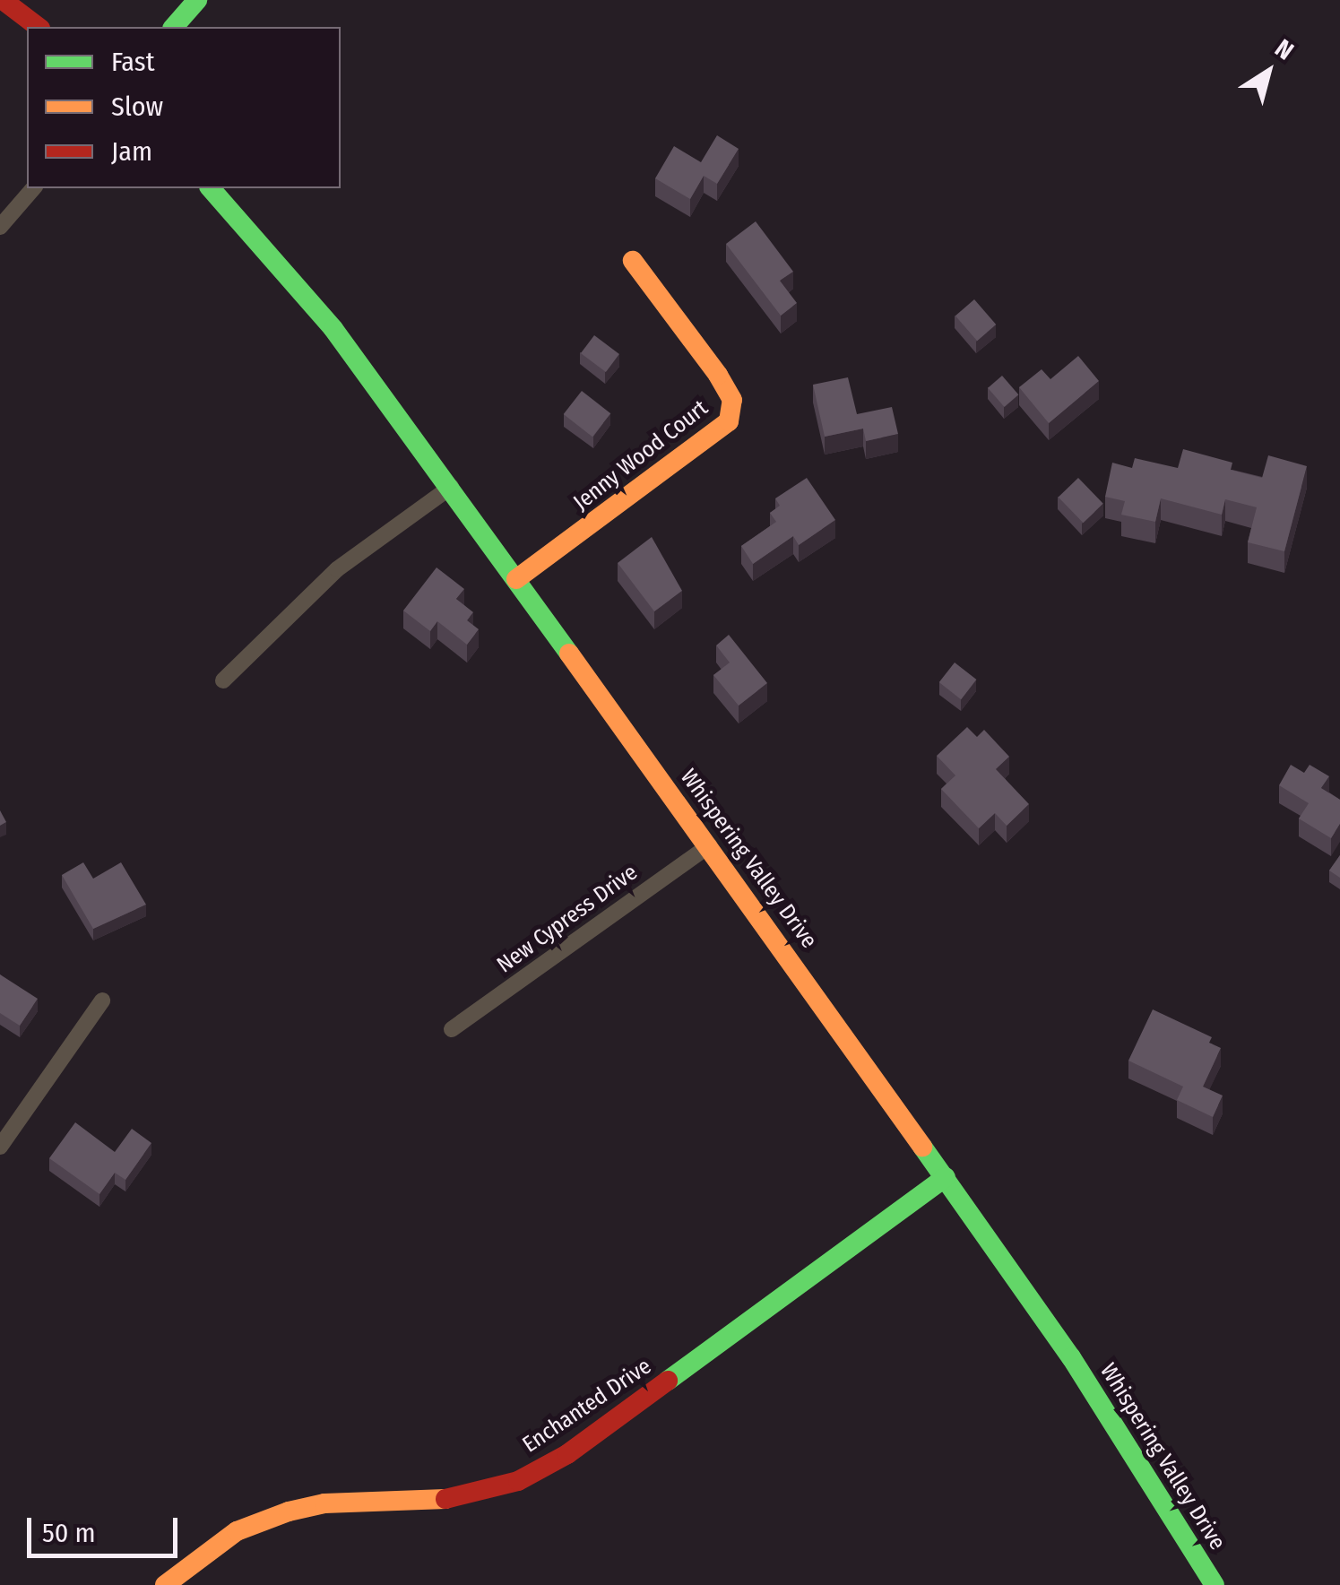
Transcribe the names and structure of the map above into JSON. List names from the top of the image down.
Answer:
{
  "streets": {
    "street": [
      "Jenny Wood Court",
      "Whispering Valley Drive",
      "New Cypress Drive",
      "Enchanted Drive"
    ]
  },
  "crossings": [
    ["Jenny Wood Court", "Whispering Valley Drive"],
    ["Whispering Valley Drive", "New Cypress Drive"],
    ["Whispering Valley Drive", "Enchanted Drive"]
  ],
  "legend": ["Fast", "Slow", "Jam"],
  "scale_bar": "50 m",
  "north": "top right"
}
